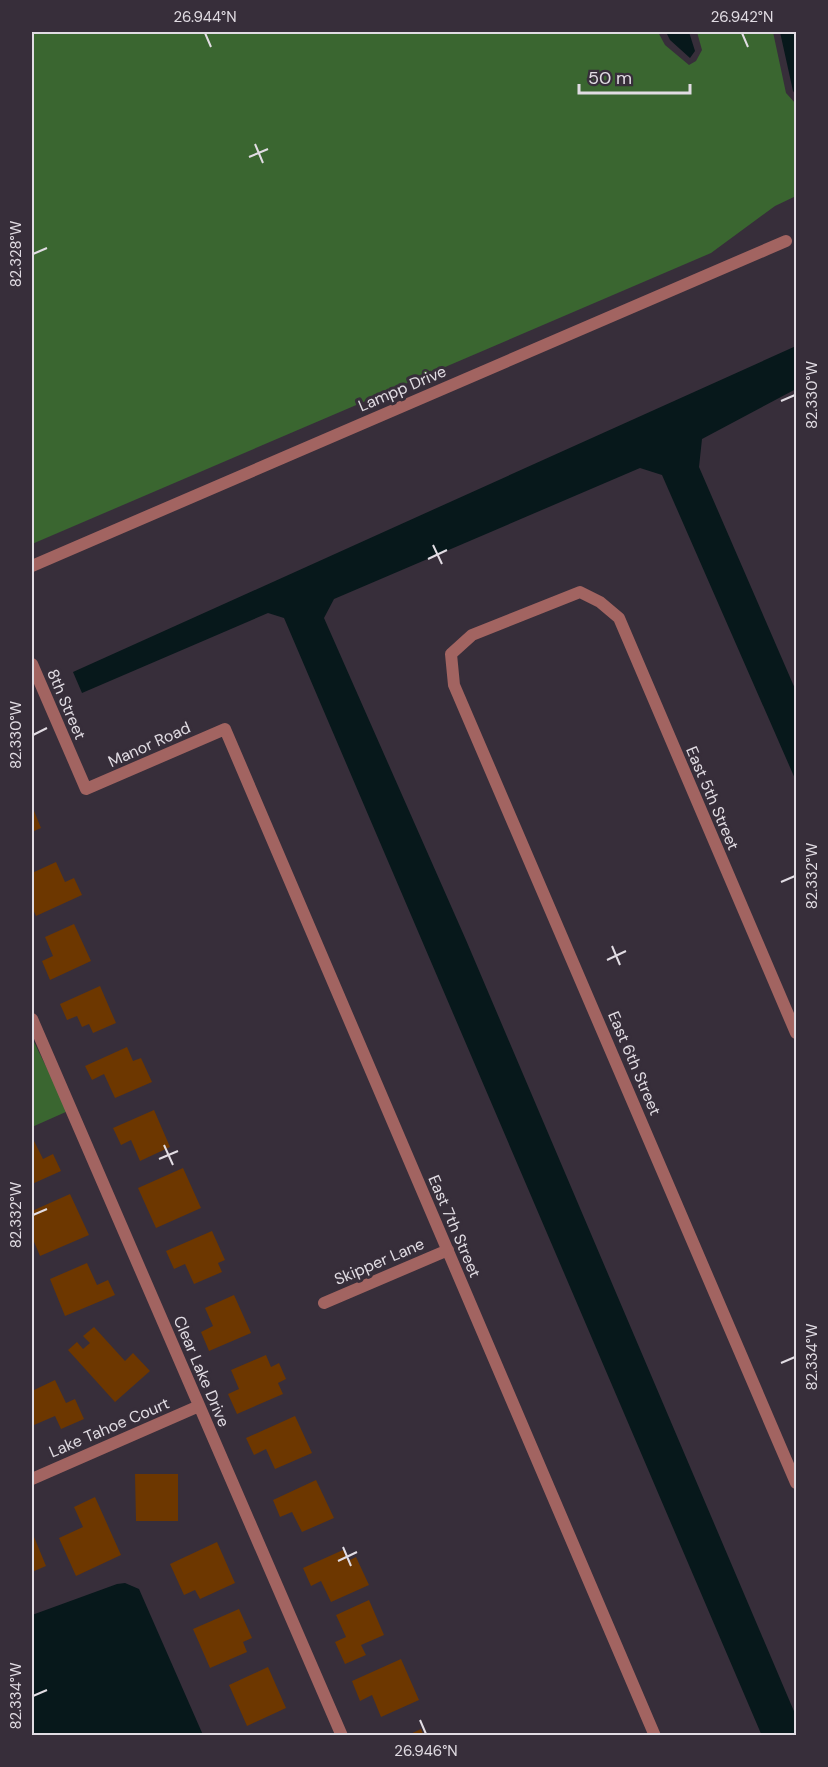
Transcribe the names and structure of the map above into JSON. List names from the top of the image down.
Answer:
{
  "streets": {
    "street": [
      "Lampp Drive",
      "8th Street",
      "Manor Road",
      "East 5th Street",
      "East 6th Street",
      "East 7th Street",
      "Skipper Lane",
      "Clear Lake Drive",
      "Lake Tahoe Court"
    ]
  },
  "crossings": [
    ["8th Street", "Manor Road"],
    ["Manor Road", "East 7th Street"],
    ["East 5th Street", "East 6th Street"],
    ["East 7th Street", "Skipper Lane"],
    ["Clear Lake Drive", "Lake Tahoe Court"]
  ],
  "scale_bar": "50 m",
  "coordinates": [
    "26.944°N",
    "26.942°N",
    "82.328°W",
    "82.330°W",
    "82.332°W",
    "82.334°W",
    "26.946°N"
  ]
}
